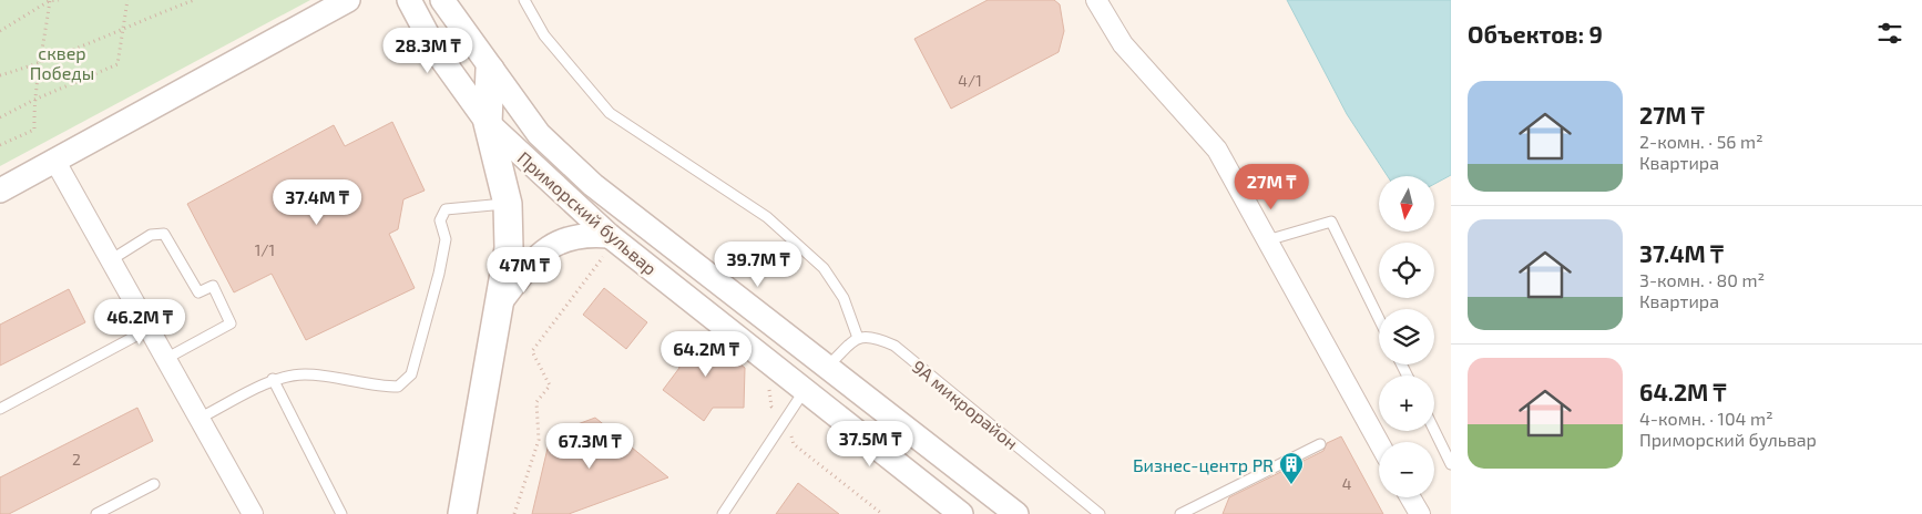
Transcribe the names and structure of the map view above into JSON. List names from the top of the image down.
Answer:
{
  "streets": {
    "street": ["Приморский бульвар"],
    "lane": ["9А микрорайон"]
  },
  "parks": ["сквер Победы"],
  "places": {
    "building": ["Бизнес-центр PR"]
  },
  "house_numbers": [
    "4/1",
    "1/1",
    "2",
    "4"
  ],
  "north": "bottom",
  "page": {
    "heading": "Объектов: 9",
    "price": [
      "28.3M ₸",
      "27M ₸",
      "37.4M ₸",
      "39.7M ₸",
      "47M ₸",
      "46.2M ₸",
      "64.2M ₸",
      "37.5M ₸",
      "67.3M ₸"
    ],
    "list": [
      {
        "name": "27M ₸",
        "note": "2-комн. · 56 m² · Квартира"
      },
      {
        "name": "37.4M ₸",
        "note": "3-комн. · 80 m² · Квартира"
      },
      {
        "name": "64.2M ₸",
        "note": "4-комн. · 104 m² · Приморский бульвар"
      }
    ],
    "map_buttons": ["+", "−"]
  }
}
